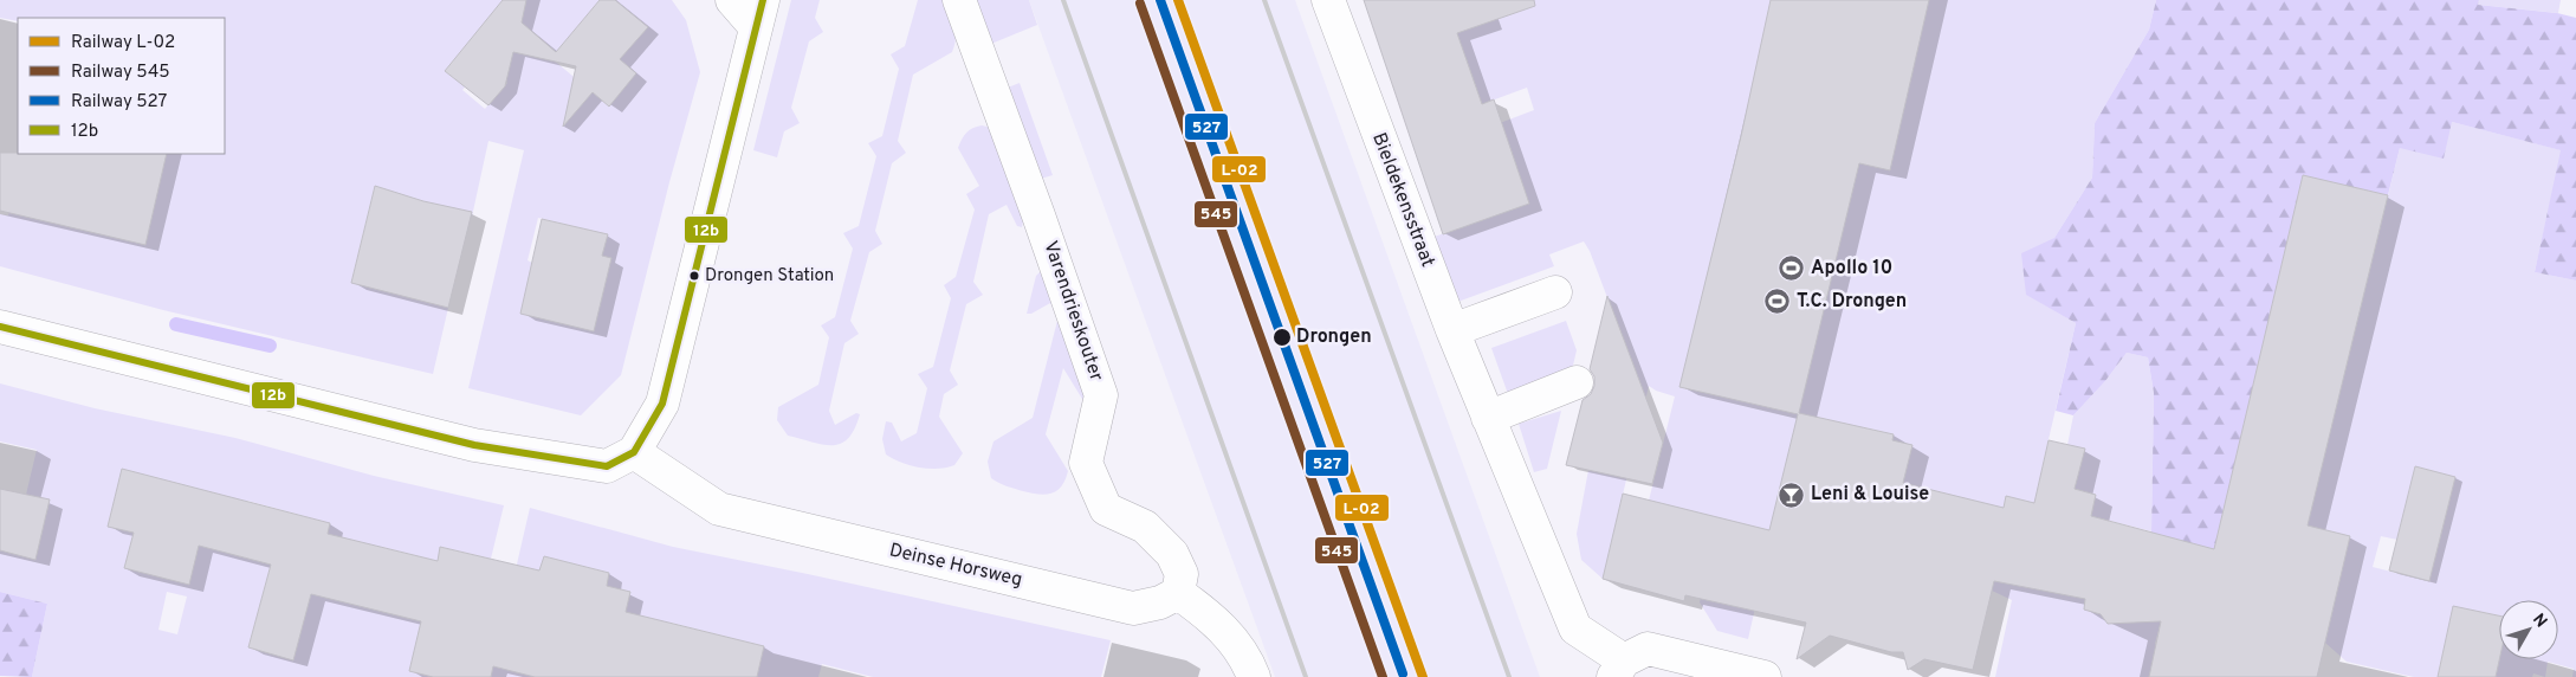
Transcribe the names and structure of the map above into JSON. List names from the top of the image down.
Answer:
{
  "streets": {
    "street": ["Bieldekensstraat", "Varendrieskouter", "Deinse Horsweg"]
  },
  "crossings": [
    ["Varendrieskouter", "Deinse Horsweg"]
  ],
  "places": {
    "sports": ["Apollo 10", "T.C. Drongen"],
    "other": ["Drongen Station", "Drongen"],
    "bar": ["Leni & Louise"]
  },
  "lines": [
    "rail line L-02",
    "rail line 527",
    "transit line 12b",
    "rail line 545"
  ],
  "legend": [
    "Railway L-02",
    "Railway 545",
    "Railway 527",
    "12b"
  ],
  "north": "top right"
}
